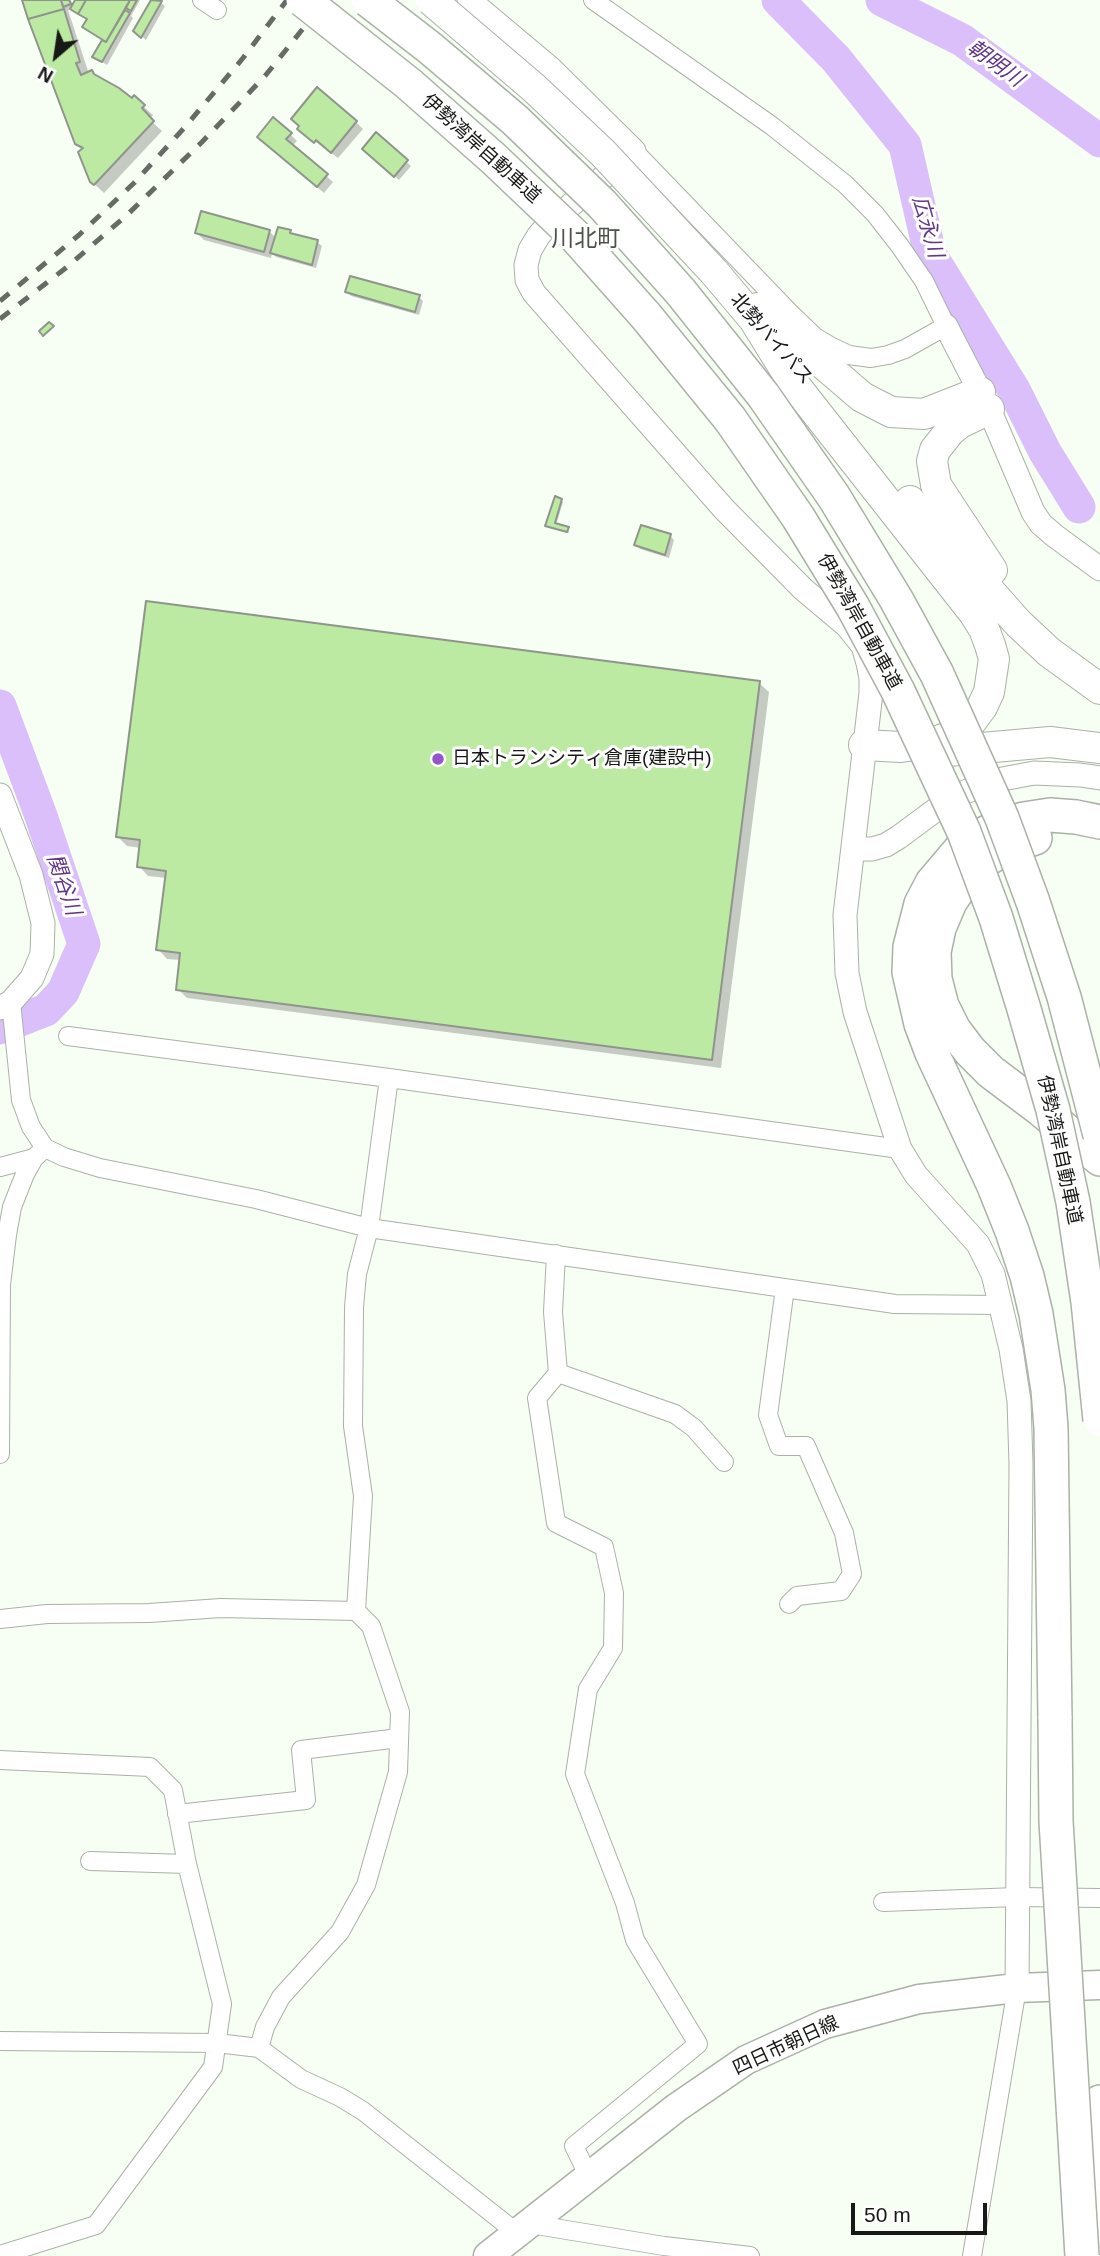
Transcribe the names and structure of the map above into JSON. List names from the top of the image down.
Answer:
{
  "streets": {
    "highway": ["伊勢湾岸自動車道", "北勢バイパス"],
    "main road": ["四日市朝日線"]
  },
  "districts": ["川北町"],
  "water": ["朝明川", "広永川", "関谷川"],
  "places": ["日本トランシティ倉庫(建設中)"],
  "scale_bar": "50 m",
  "north": "bottom left"
}
